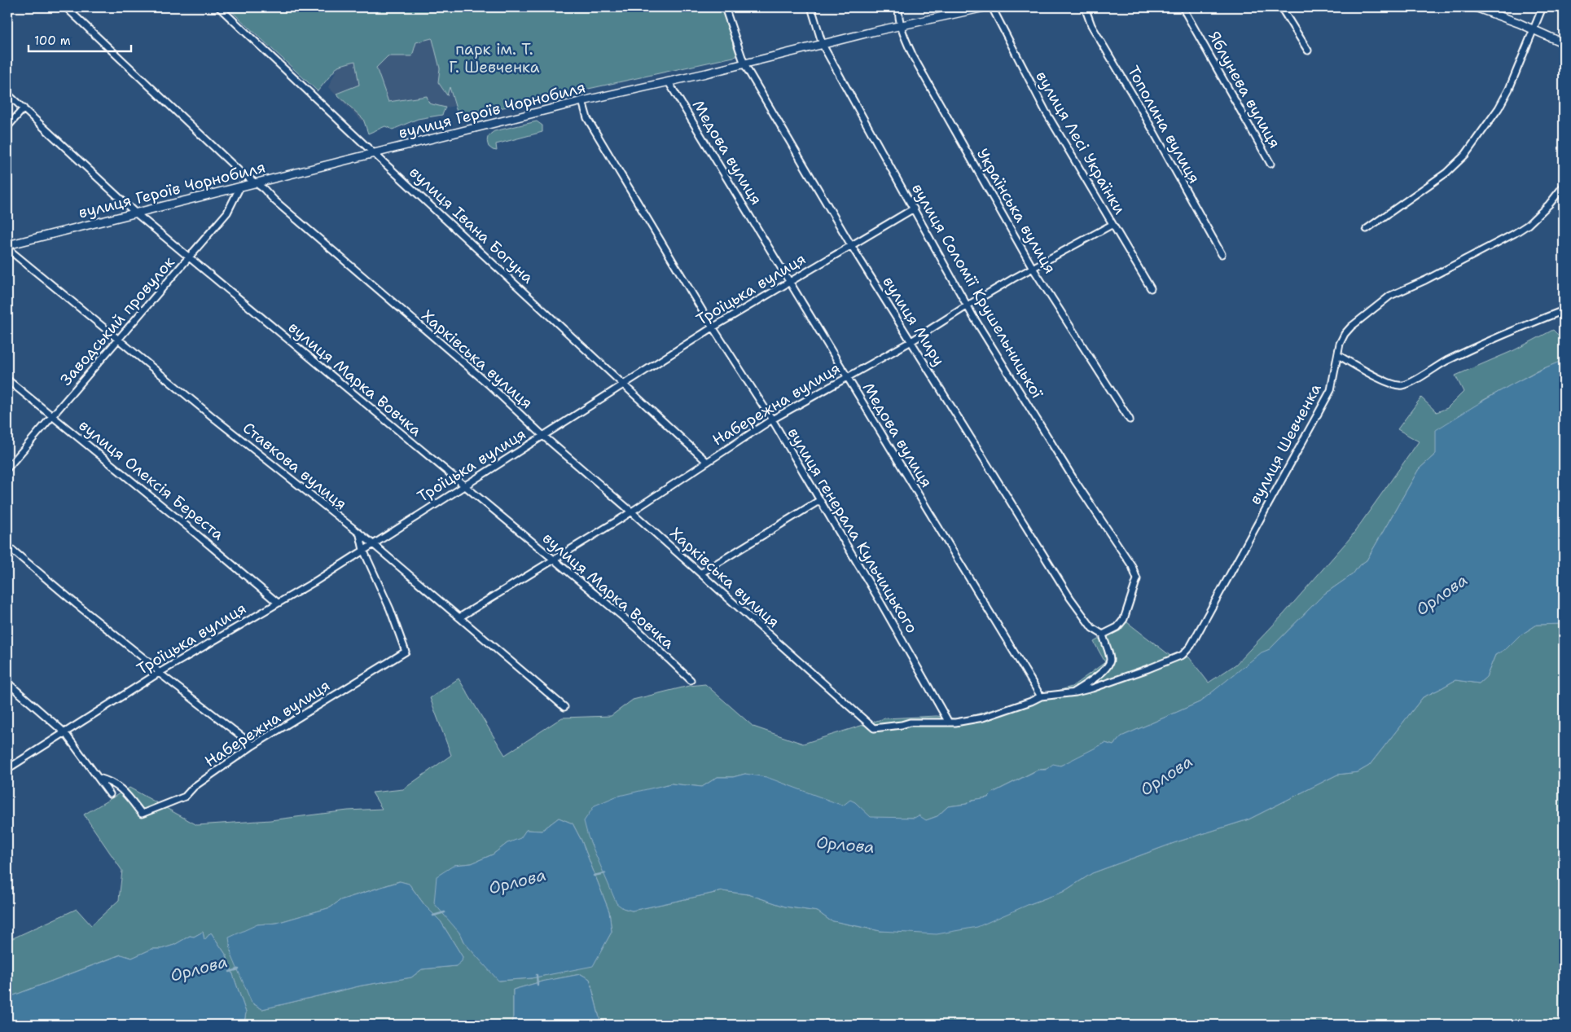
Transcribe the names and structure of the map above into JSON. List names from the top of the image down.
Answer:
{
  "streets": {
    "street": [
      "Яблунева вулиця",
      "вулиця Героїв Чорнобиля",
      "Тополина вулиця",
      "вулиця Лесі Українки",
      "Медова вулиця",
      "Українська вулиця",
      "вулиця Івана Богуна",
      "Троїцька вулиця",
      "вулиця Соломії Крушельницької",
      "Заводський провулок",
      "вулиця Миру",
      "Харківська вулиця",
      "вулиця Марка Вовчка",
      "Набережна вулиця",
      "вулиця Шевченка",
      "Ставкова вулиця",
      "вулиця Олексія Береста",
      "вулиця генерала Кульчицького"
    ]
  },
  "crossings": [
    ["вулиця Героїв Чорнобиля", "Медова вулиця"],
    ["вулиця Героїв Чорнобиля", "Українська вулиця"],
    ["вулиця Героїв Чорнобиля", "вулиця Івана Богуна"],
    ["вулиця Героїв Чорнобиля", "вулиця Соломії Крушельницької"],
    ["вулиця Героїв Чорнобиля", "Заводський провулок"],
    ["вулиця Героїв Чорнобиля", "вулиця Миру"],
    ["вулиця Героїв Чорнобиля", "Харківська вулиця"],
    ["вулиця Героїв Чорнобиля", "вулиця Марка Вовчка"],
    ["вулиця Героїв Чорнобиля", "Ставкова вулиця"],
    ["вулиця Героїв Чорнобиля", "вулиця генерала Кульчицького"],
    ["вулиця Лесі Українки", "Набережна вулиця"],
    ["Медова вулиця", "Троїцька вулиця"],
    ["Медова вулиця", "Набережна вулиця"],
    ["Українська вулиця", "Набережна вулиця"],
    ["вулиця Івана Богуна", "Троїцька вулиця"],
    ["вулиця Івана Богуна", "Набережна вулиця"],
    ["Троїцька вулиця", "вулиця Соломії Крушельницької"],
    ["Троїцька вулиця", "вулиця Миру"],
    ["Троїцька вулиця", "Харківська вулиця"],
    ["Троїцька вулиця", "вулиця Марка Вовчка"],
    ["Троїцька вулиця", "Набережна вулиця"],
    ["Троїцька вулиця", "Ставкова вулиця"],
    ["Троїцька вулиця", "вулиця Олексія Береста"],
    ["Троїцька вулиця", "вулиця генерала Кульчицького"],
    ["вулиця Соломії Крушельницької", "вулиця Миру"],
    ["вулиця Соломії Крушельницької", "Набережна вулиця"],
    ["Заводський провулок", "вулиця Марка Вовчка"],
    ["Заводський провулок", "Ставкова вулиця"],
    ["Заводський провулок", "вулиця Олексія Береста"],
    ["вулиця Миру", "Набережна вулиця"],
    ["Харківська вулиця", "Набережна вулиця"],
    ["Харківська вулиця", "вулиця генерала Кульчицького"],
    ["вулиця Марка Вовчка", "Набережна вулиця"],
    ["Набережна вулиця", "Ставкова вулиця"],
    ["Набережна вулиця", "вулиця генерала Кульчицького"]
  ],
  "water": ["Орлова"],
  "parks": ["парк ім. Т. Г. Шевченка"],
  "scale_bar": "100 m"
}
